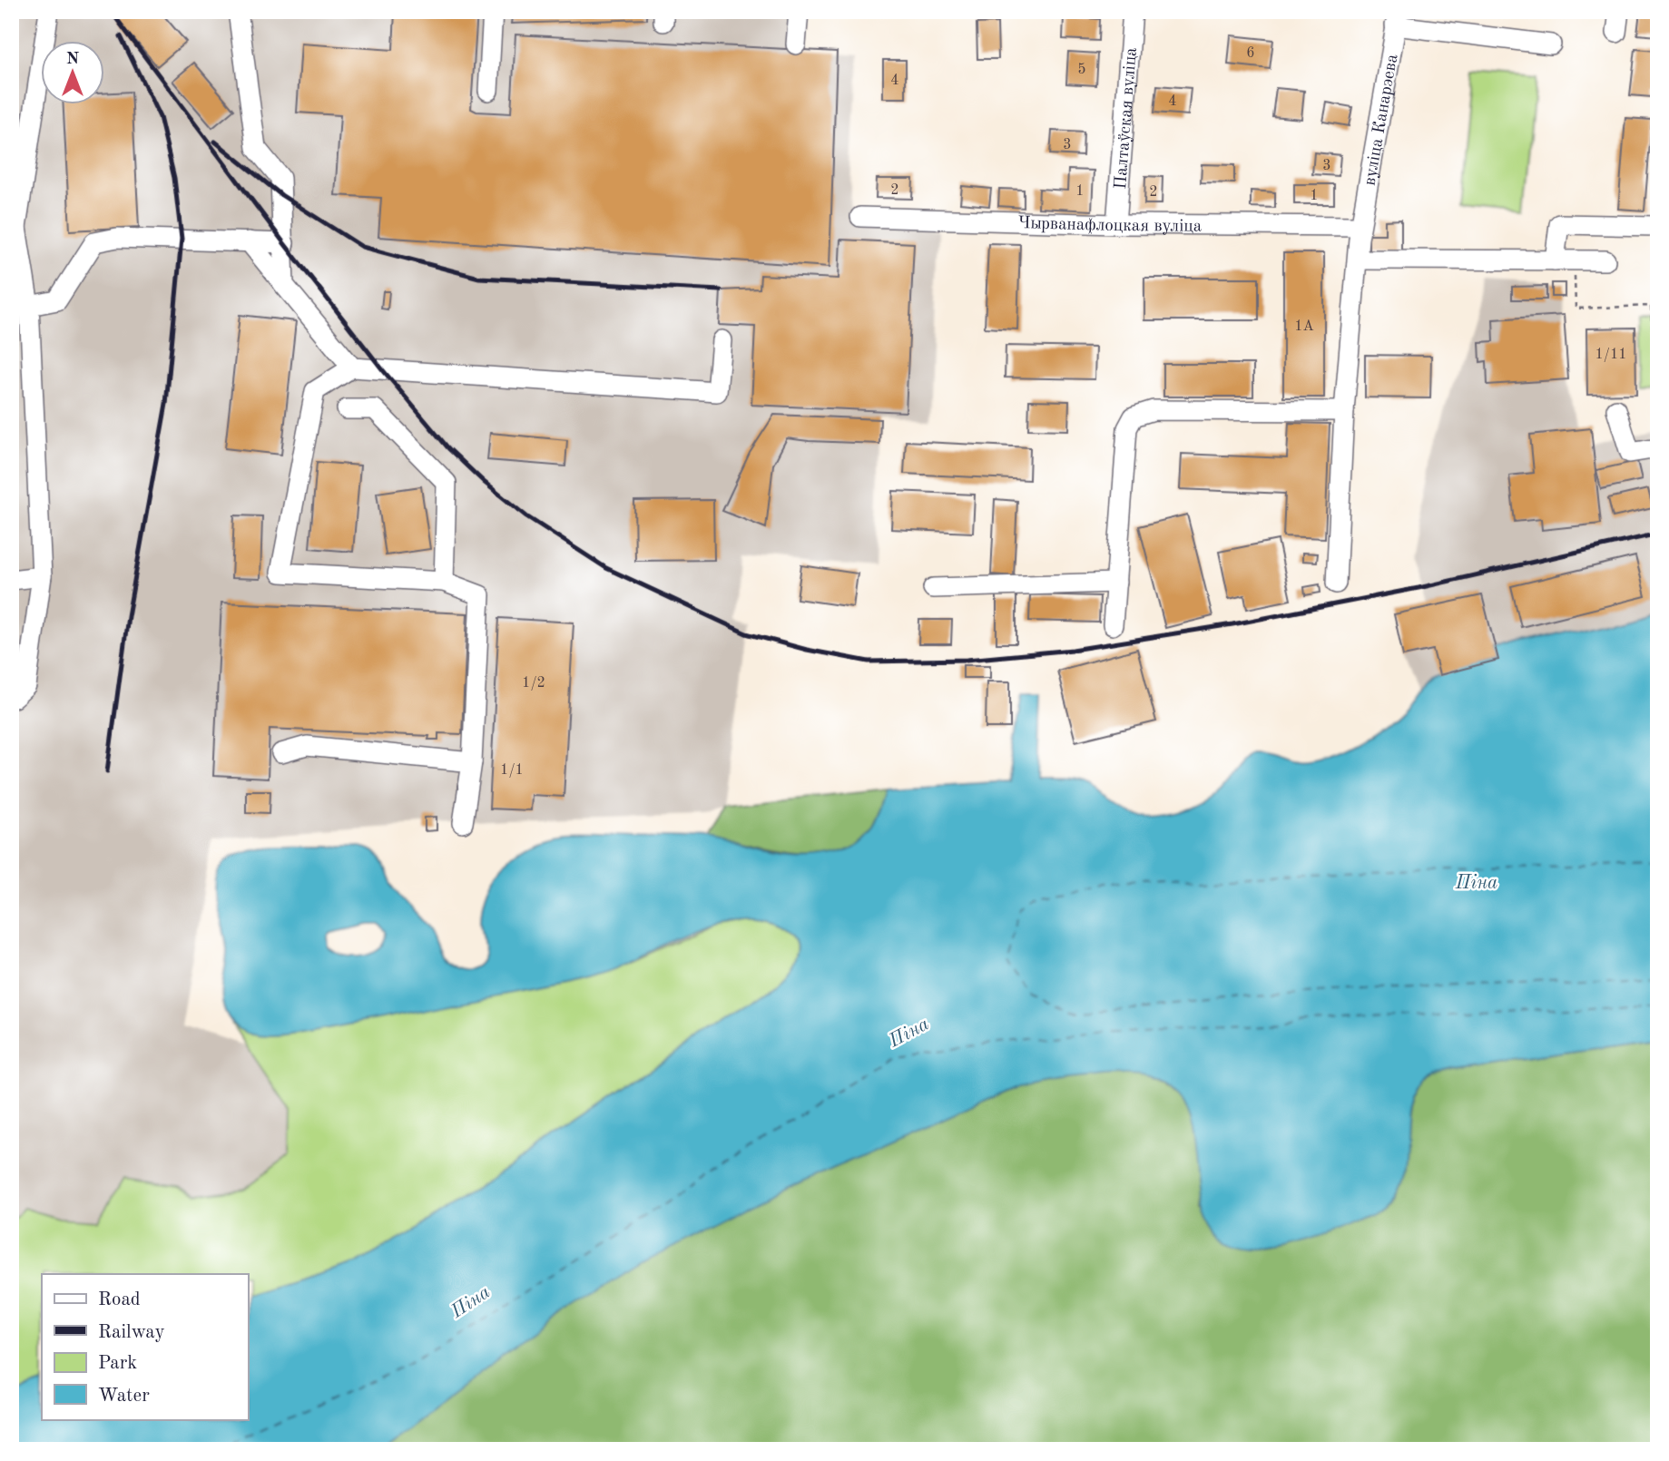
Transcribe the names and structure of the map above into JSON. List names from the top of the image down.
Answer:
{
  "streets": {
    "street": ["Палтаўская вуліца", "вуліца Канарэева", "Чырванафлоцкая вуліца"]
  },
  "crossings": [
    ["Палтаўская вуліца", "Чырванафлоцкая вуліца"],
    ["вуліца Канарэева", "Чырванафлоцкая вуліца"]
  ],
  "water": ["Піна"],
  "house_numbers": [
    "6",
    "5",
    "4",
    "4",
    "3",
    "3",
    "2",
    "1",
    "2",
    "1",
    "1А",
    "1/11",
    "1/2",
    "1/1"
  ],
  "legend": [
    "Road",
    "Railway",
    "Park",
    "Water"
  ],
  "north": "top"
}
